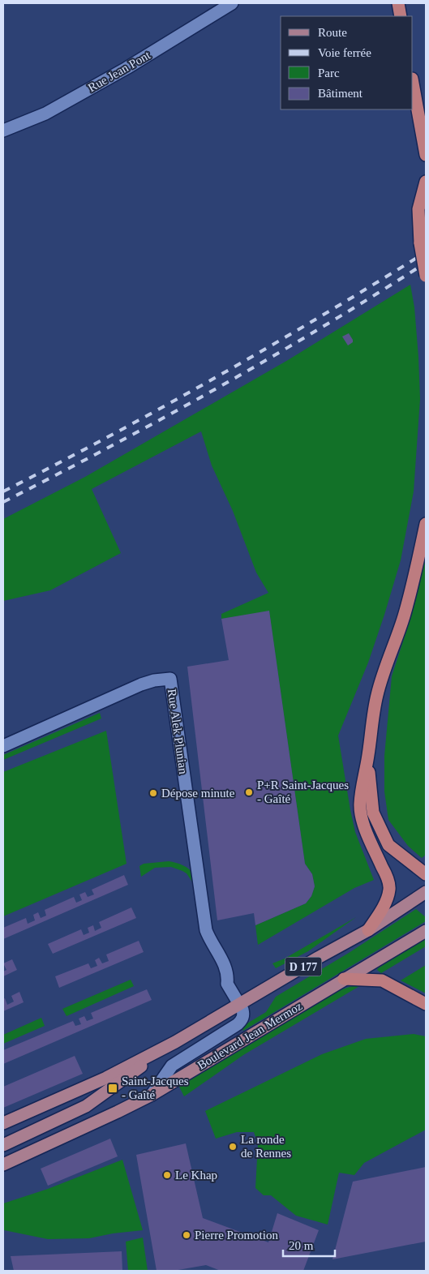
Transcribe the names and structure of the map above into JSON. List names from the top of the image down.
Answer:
{
  "streets": {
    "main road": ["D 177", "Boulevard Jean Mermoz"],
    "street": ["Rue Jean Pont", "Rue Alek Plunian"]
  },
  "crossings": [
    ["Rue Alek Plunian", "D 177"]
  ],
  "places": {
    "other": [
      "P+R Saint-Jacques - Gaîté",
      "Dépose minute",
      "La ronde de Rennes",
      "Le Khap",
      "Pierre Promotion"
    ],
    "transit": ["Saint-Jacques - Gaîté"]
  },
  "legend": [
    "Route",
    "Voie ferrée",
    "Parc",
    "Bâtiment"
  ],
  "scale_bar": "20 m"
}
